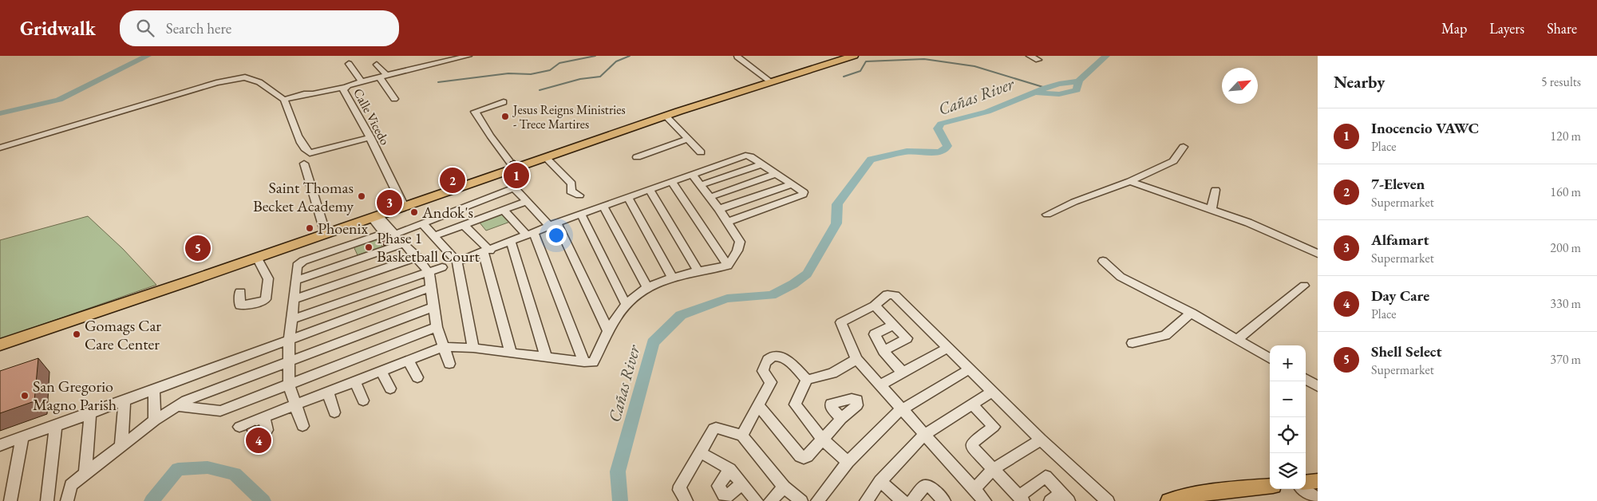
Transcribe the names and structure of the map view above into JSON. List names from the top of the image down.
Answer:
{
  "streets": {
    "street": ["Calle Vicedo"]
  },
  "water": ["Cañas River"],
  "places": [
    "Jesus Reigns Ministries - Trece Martires",
    "Saint Thomas Becket Academy",
    "Andok's",
    "Phoenix",
    "Phase 1 Basketball Court",
    "Gomags Car Care Center",
    "San Gregorio Magno Parish"
  ],
  "north": "top right",
  "page": {
    "header": "Gridwalk",
    "search": "Search here",
    "nav": ["Map", "Layers", "Share"],
    "heading": ["Nearby", "5 results"],
    "list": [
      {
        "mark": "1",
        "name": "Inocencio VAWC",
        "note": "Place",
        "value": "120 m"
      },
      {
        "mark": "2",
        "name": "7-Eleven",
        "note": "Supermarket",
        "value": "160 m"
      },
      {
        "mark": "3",
        "name": "Alfamart",
        "note": "Supermarket",
        "value": "200 m"
      },
      {
        "mark": "4",
        "name": "Day Care",
        "note": "Place",
        "value": "330 m"
      },
      {
        "mark": "5",
        "name": "Shell Select",
        "note": "Supermarket",
        "value": "370 m"
      }
    ],
    "pins": [
      "1",
      "2",
      "3",
      "5",
      "4"
    ],
    "map_buttons": ["+", "−"]
  }
}
